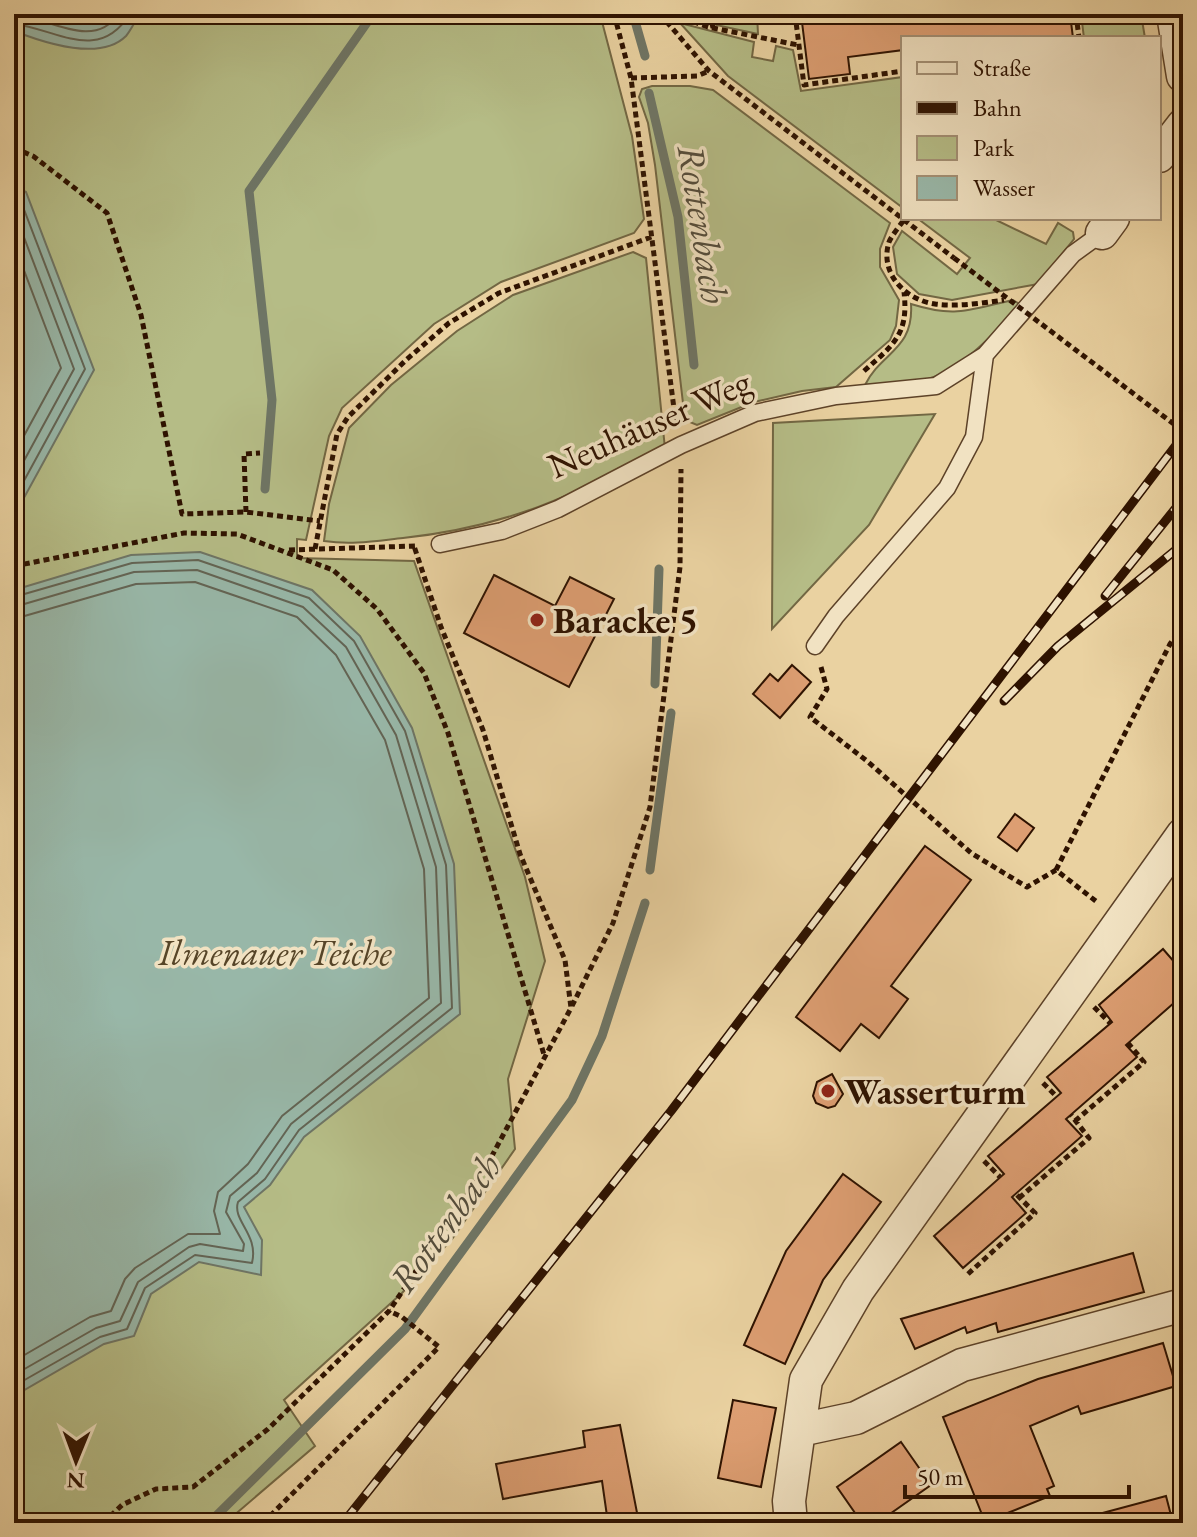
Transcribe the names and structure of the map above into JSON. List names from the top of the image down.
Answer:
{
  "streets": {
    "lane": ["Neuhäuser Weg"]
  },
  "water": ["Rottenbach"],
  "parks": ["Ilmenauer Teiche"],
  "places": ["Baracke 5", "Wasserturm"],
  "legend": [
    "Straße",
    "Bahn",
    "Park",
    "Wasser"
  ],
  "scale_bar": "50 m",
  "north": "bottom"
}
